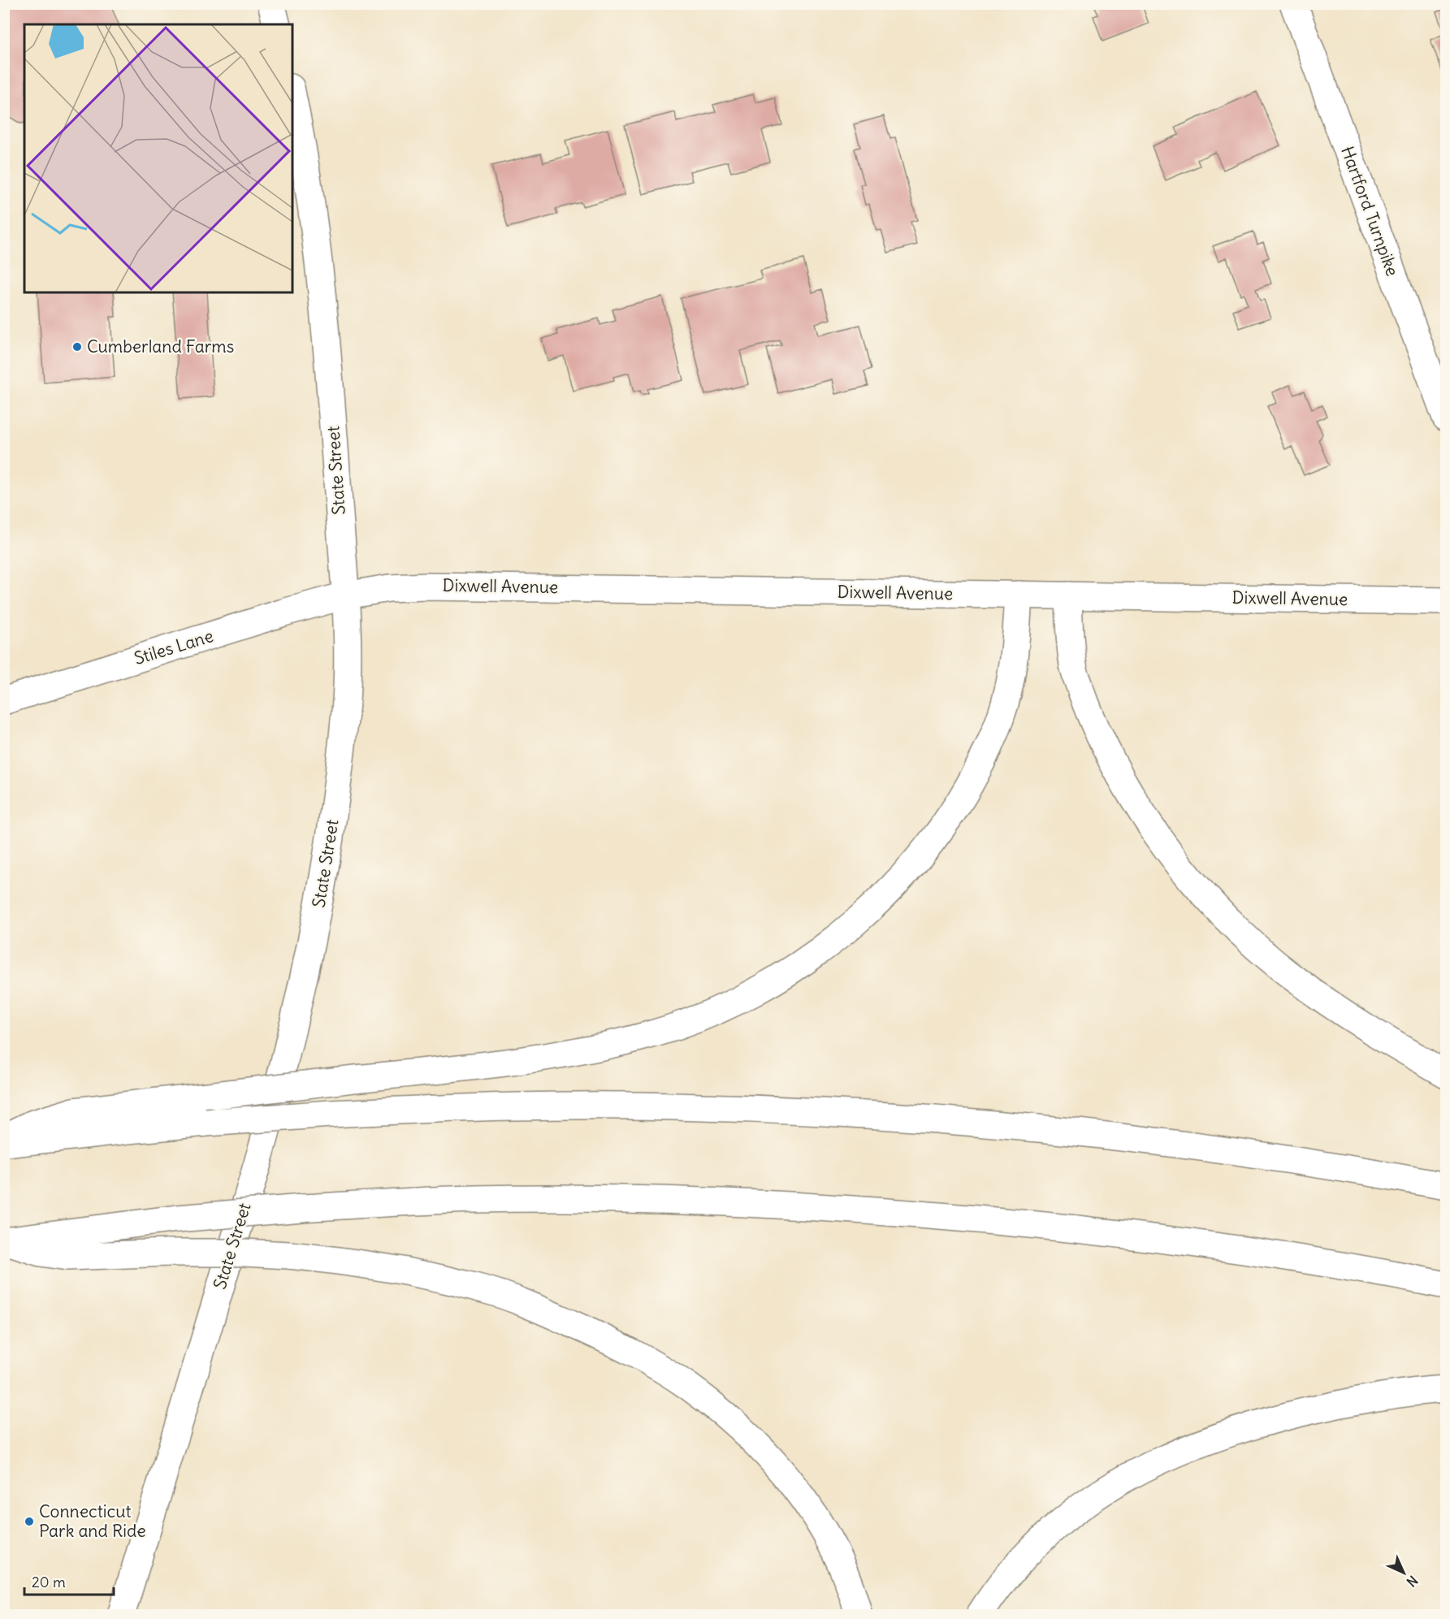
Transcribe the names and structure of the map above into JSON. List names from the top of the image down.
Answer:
{
  "streets": {
    "main road": [
      "Hartford Turnpike",
      "State Street",
      "Dixwell Avenue",
      "Stiles Lane"
    ]
  },
  "crossings": [
    ["State Street", "Dixwell Avenue"],
    ["State Street", "Stiles Lane"],
    ["Dixwell Avenue", "Stiles Lane"]
  ],
  "places": ["Cumberland Farms", "Connecticut Park and Ride"],
  "scale_bar": "20 m",
  "north": "bottom right"
}
